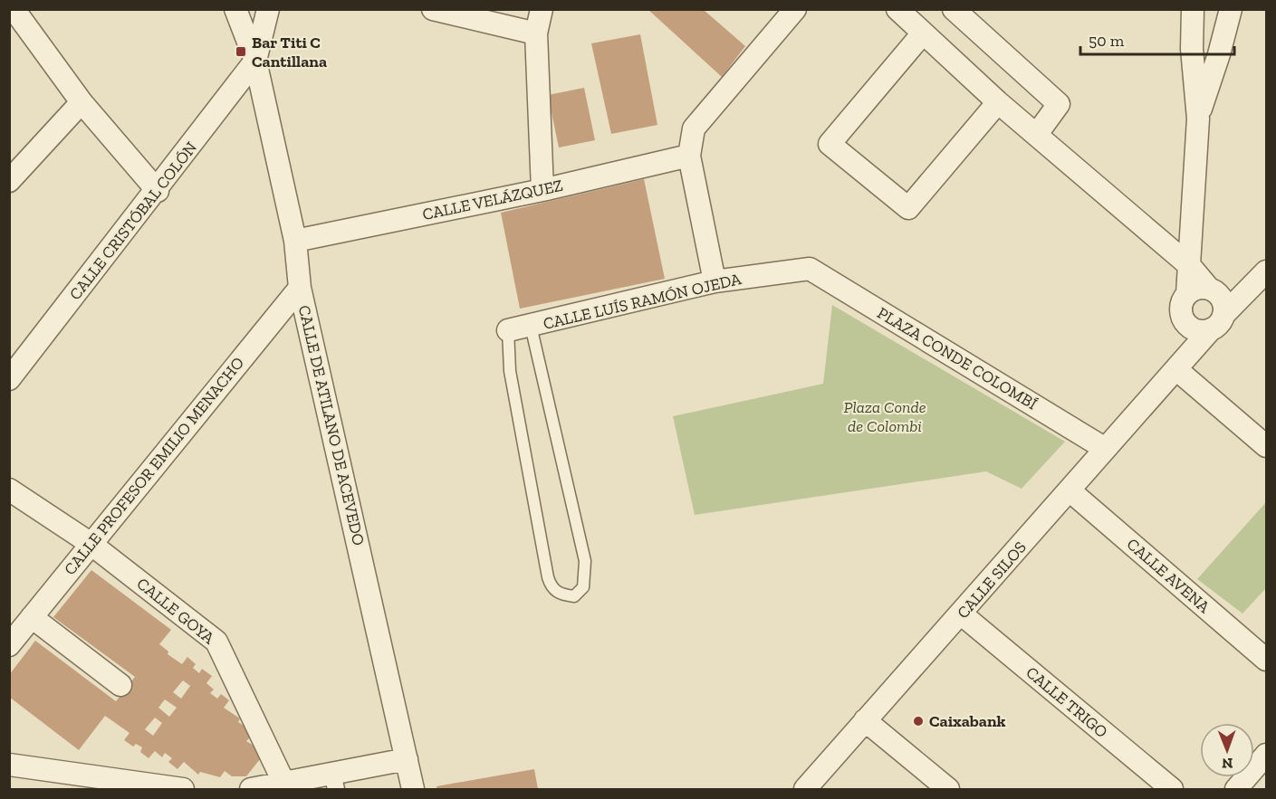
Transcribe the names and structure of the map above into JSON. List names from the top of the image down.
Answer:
{
  "streets": {
    "street": [
      "CALLE VELÁZQUEZ",
      "CALLE CRISTÓBAL COLÓN",
      "CALLE LUÍS RAMÓN OJEDA",
      "PLAZA CONDE COLOMBÍ",
      "CALLE DE ATILANO DE ACEVEDO",
      "CALLE PROFESOR EMILIO MENACHO",
      "CALLE AVENA",
      "CALLE SILOS",
      "CALLE GOYA",
      "CALLE TRIGO"
    ]
  },
  "crossings": [
    ["CALLE VELÁZQUEZ", "CALLE DE ATILANO DE ACEVEDO"],
    ["CALLE CRISTÓBAL COLÓN", "CALLE DE ATILANO DE ACEVEDO"],
    ["CALLE LUÍS RAMÓN OJEDA", "PLAZA CONDE COLOMBÍ"],
    ["PLAZA CONDE COLOMBÍ", "CALLE SILOS"],
    ["CALLE DE ATILANO DE ACEVEDO", "CALLE PROFESOR EMILIO MENACHO"],
    ["CALLE PROFESOR EMILIO MENACHO", "CALLE GOYA"],
    ["CALLE AVENA", "CALLE SILOS"],
    ["CALLE SILOS", "CALLE TRIGO"]
  ],
  "parks": ["Plaza Conde de Colombi"],
  "places": {
    "transit": ["Bar Titi C Cantillana"],
    "other": ["Caixabank"]
  },
  "scale_bar": "50 m",
  "north": "bottom"
}
